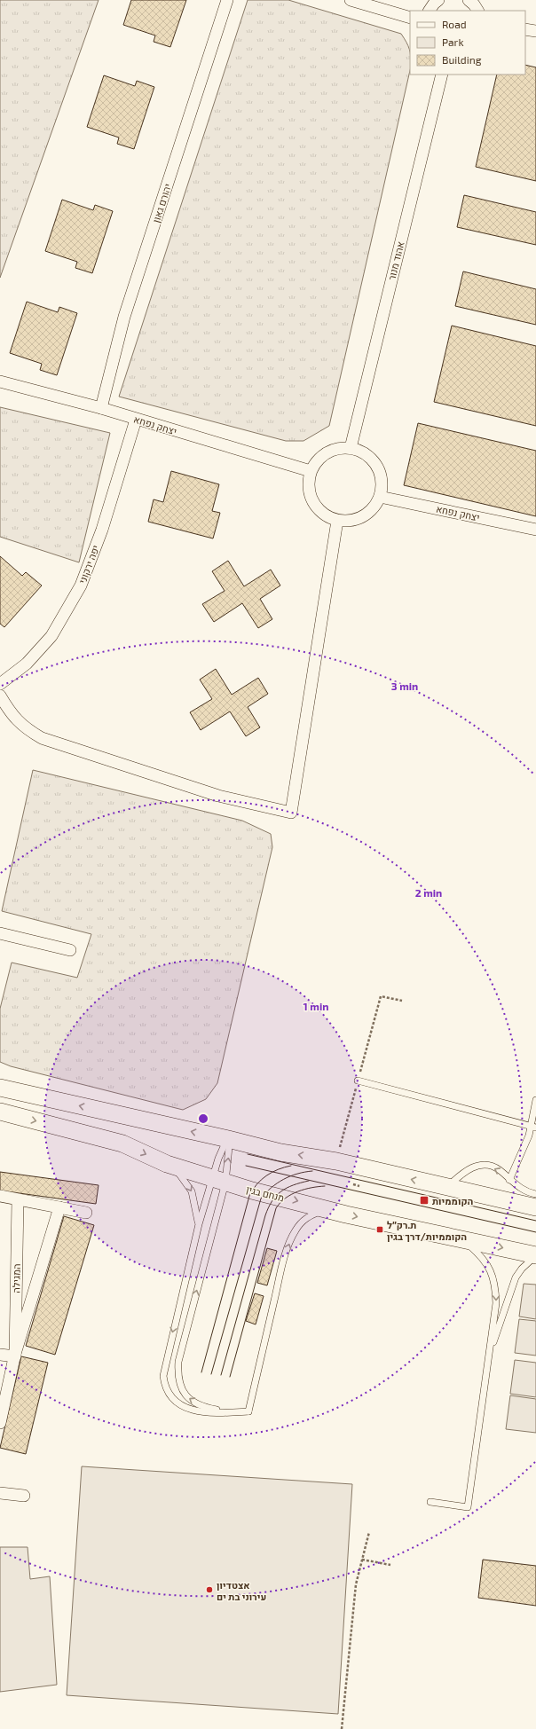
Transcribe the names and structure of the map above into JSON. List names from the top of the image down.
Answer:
{
  "streets": {
    "street": [
      "יהורם גאון",
      "אהוד מנור",
      "יצחק נפחא",
      "יפה ירקוני",
      "מנחם בגין",
      "המגילה"
    ]
  },
  "crossings": [
    ["יהורם גאון", "יצחק נפחא"],
    ["אהוד מנור", "יצחק נפחא"],
    ["יצחק נפחא", "יפה ירקוני"]
  ],
  "places": {
    "transit": ["הקוממיות", "ת.רק״ל הקוממיות/דרך בגין"],
    "other": ["אצטדיון עירוני בת ים"]
  },
  "legend": ["Road", "Park", "Building"],
  "rings": ["3 min", "2 min", "1 min"]
}
